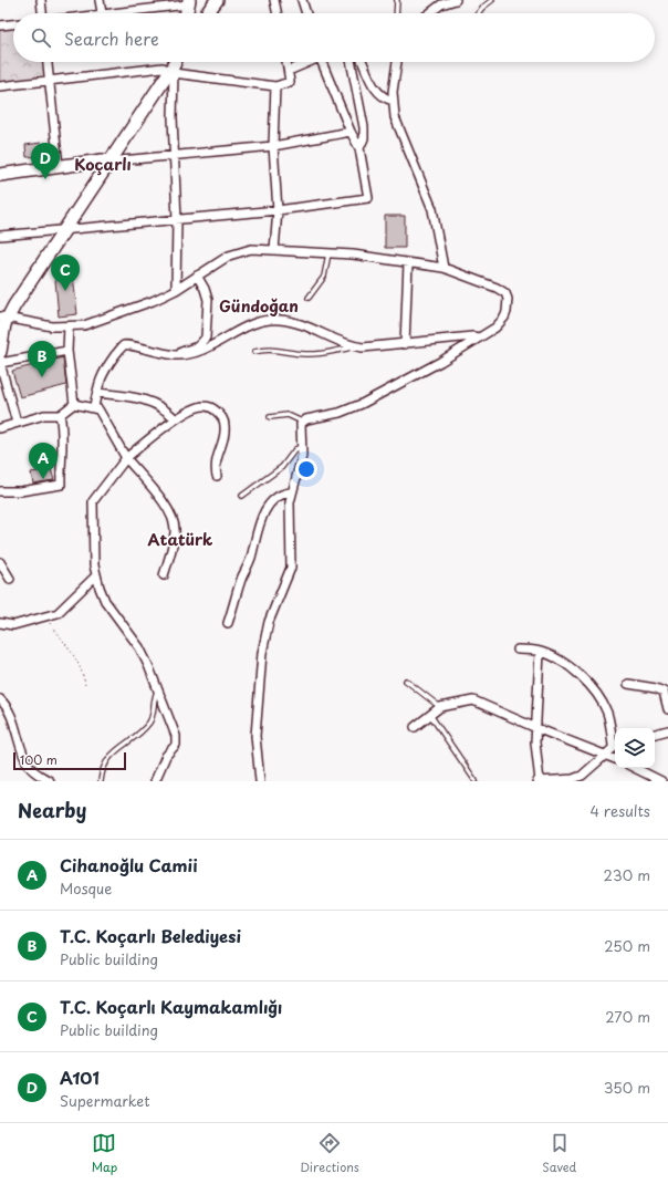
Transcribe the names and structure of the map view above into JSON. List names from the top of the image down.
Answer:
{
  "districts": ["Koçarlı", "Gündoğan", "Atatürk"],
  "scale_bar": "100 m",
  "page": {
    "search": "Search here",
    "pins": [
      "D",
      "C",
      "B",
      "A"
    ],
    "scale": "100 m",
    "heading": ["Nearby", "4 results"],
    "list": [
      {
        "mark": "A",
        "name": "Cihanoğlu Camii",
        "note": "Mosque",
        "value": "230 m"
      },
      {
        "mark": "B",
        "name": "T.C. Koçarlı Belediyesi",
        "note": "Public building",
        "value": "250 m"
      },
      {
        "mark": "C",
        "name": "T.C. Koçarlı Kaymakamlığı",
        "note": "Public building",
        "value": "270 m"
      },
      {
        "mark": "D",
        "name": "A101",
        "note": "Supermarket",
        "value": "350 m"
      }
    ],
    "nav": ["Map", "Directions", "Saved"]
  }
}
